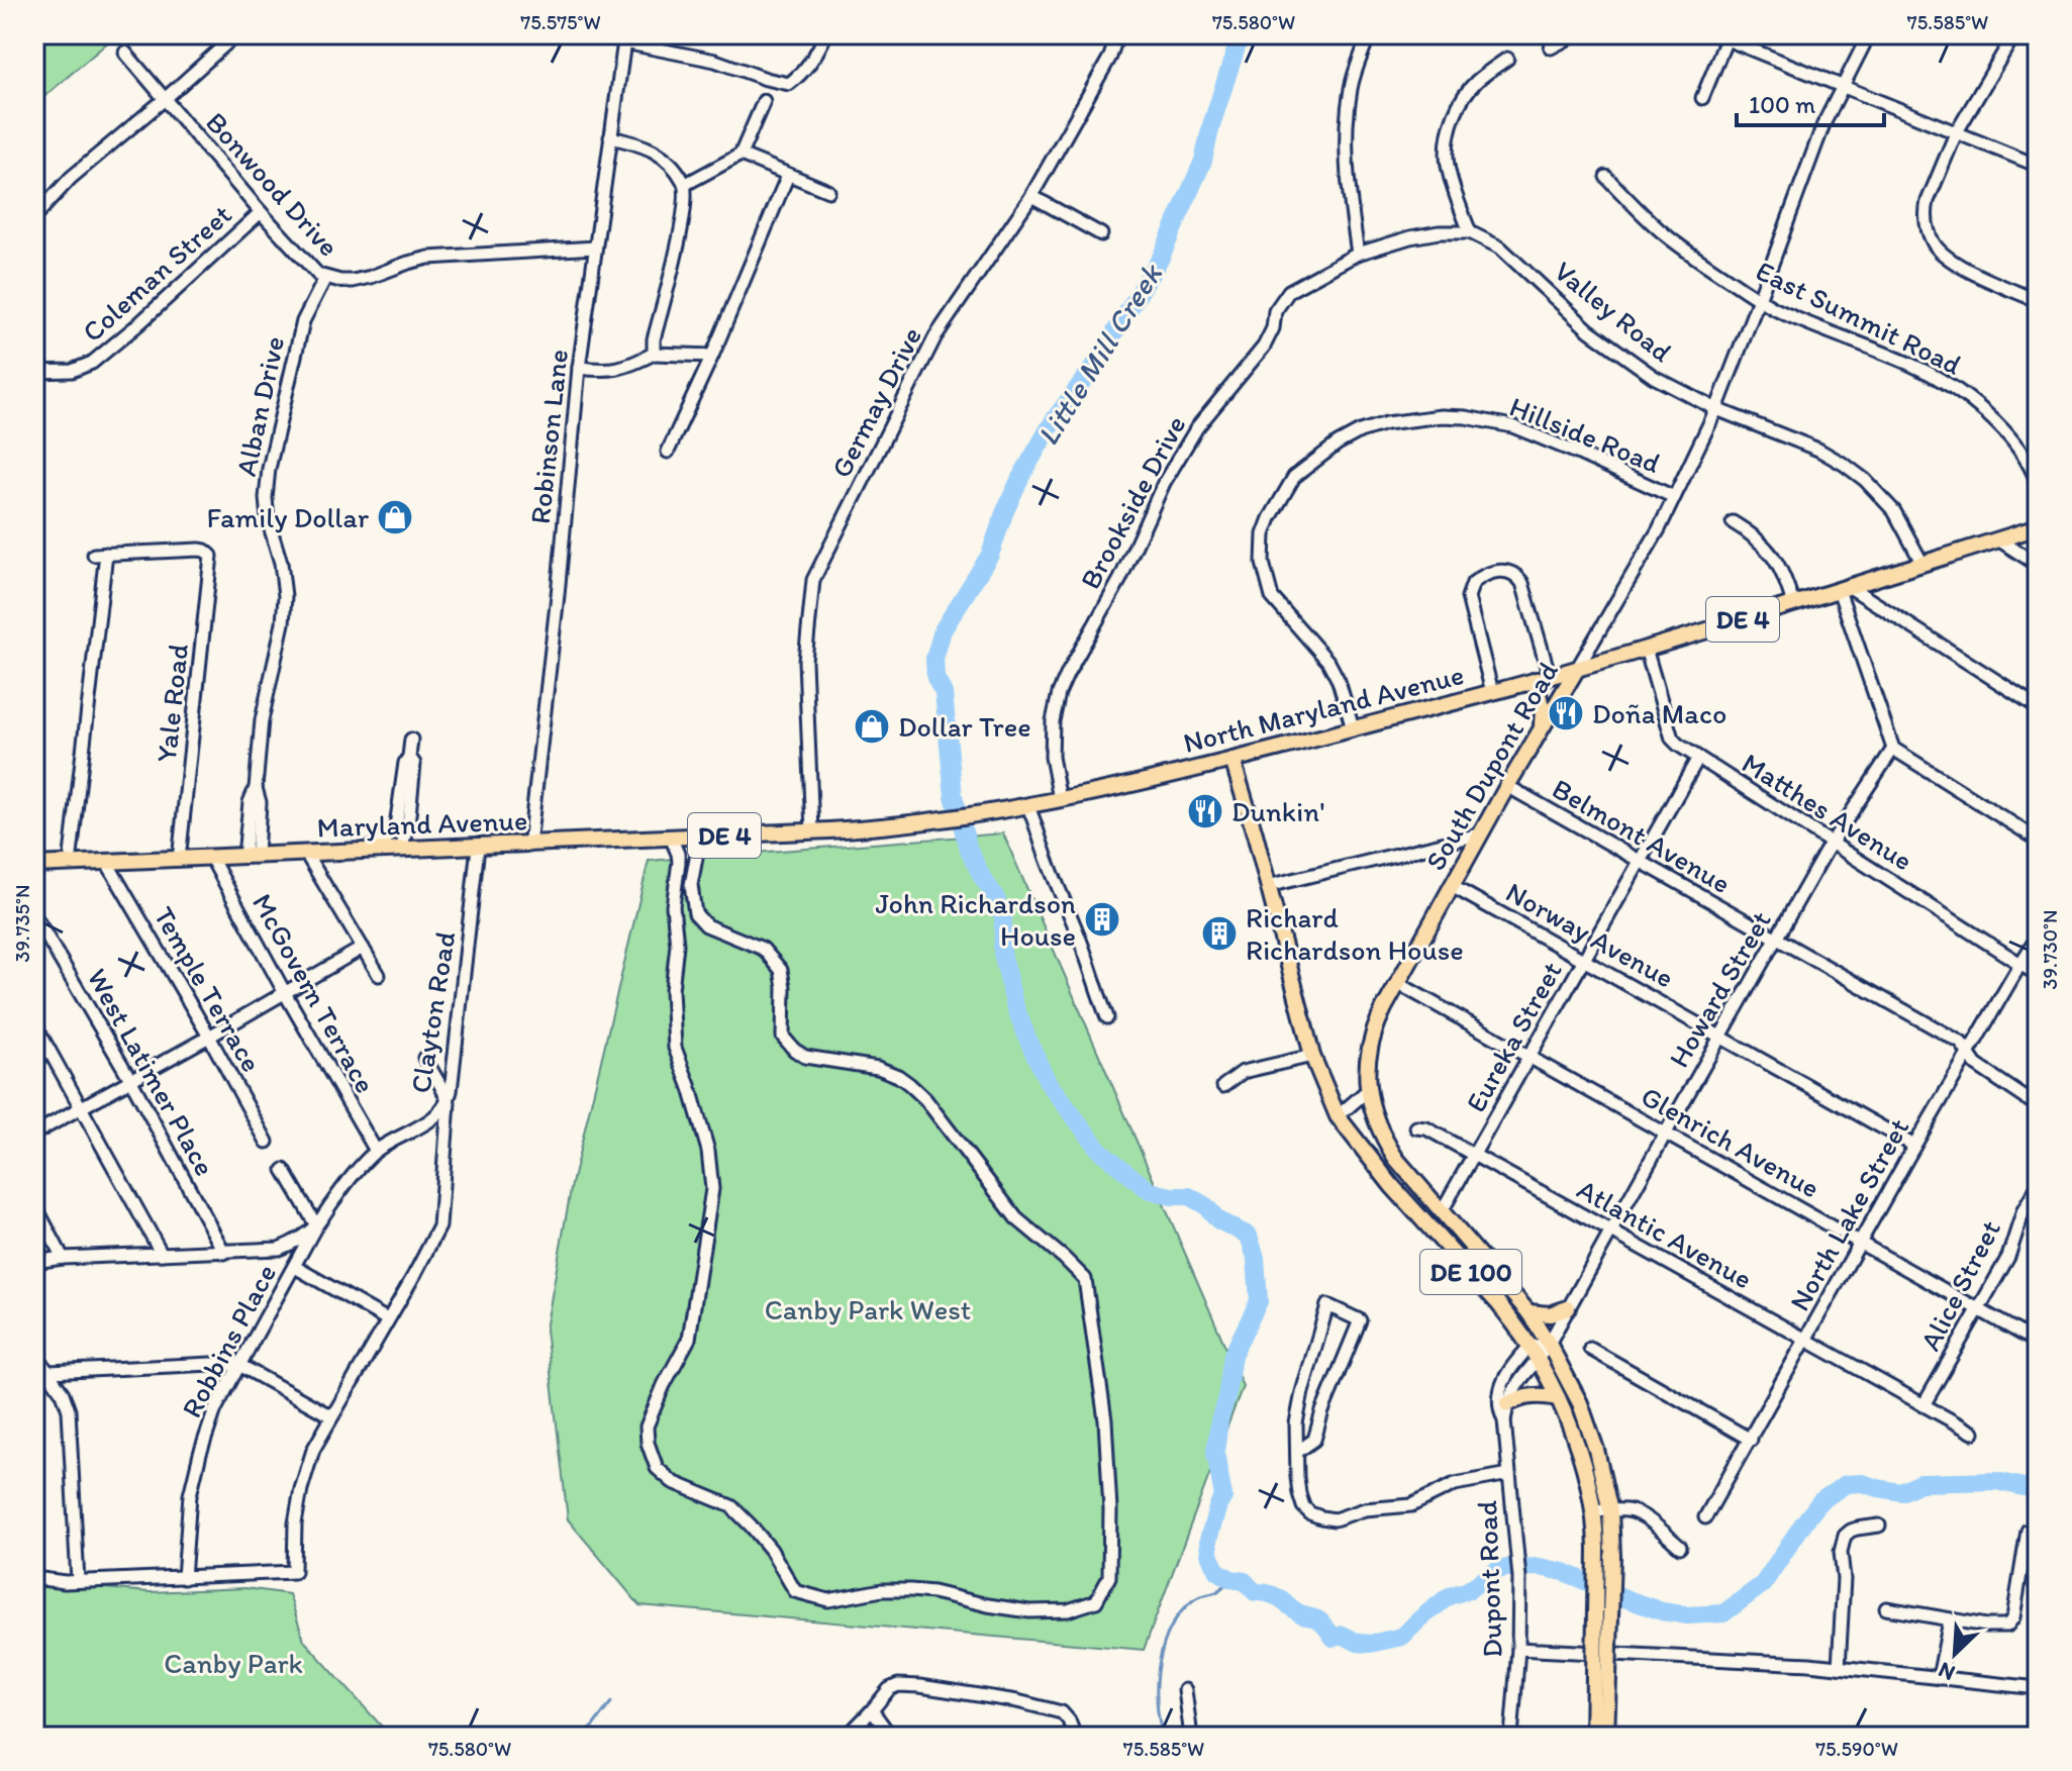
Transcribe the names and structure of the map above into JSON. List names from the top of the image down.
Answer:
{
  "streets": {
    "main road": [
      "DE 4",
      "North Maryland Avenue",
      "South Dupont Road",
      "Maryland Avenue",
      "DE 100"
    ],
    "street": [
      "Bonwood Drive",
      "Coleman Street",
      "Valley Road",
      "East Summit Road",
      "Germay Drive",
      "Alban Drive",
      "Hillside Road",
      "Robinson Lane",
      "Brookside Drive",
      "Yale Road",
      "Matthes Avenue",
      "Belmont Avenue",
      "Norway Avenue",
      "Temple Terrace",
      "Howard Street",
      "McGovern Terrace",
      "Clayton Road",
      "Eureka Street",
      "West Latimer Place",
      "Glenrich Avenue",
      "North Lake Street",
      "Atlantic Avenue",
      "Alice Street",
      "Robbins Place",
      "Dupont Road"
    ]
  },
  "crossings": [
    ["Bonwood Drive", "Coleman Street"],
    ["Bonwood Drive", "Alban Drive"],
    ["Bonwood Drive", "Robinson Lane"],
    ["Valley Road", "Brookside Drive"],
    ["Valley Road", "DE 4"],
    ["Valley Road", "South Dupont Road"],
    ["East Summit Road", "South Dupont Road"],
    ["Germay Drive", "North Maryland Avenue"],
    ["Germay Drive", "Maryland Avenue"],
    ["Alban Drive", "Maryland Avenue"],
    ["Hillside Road", "North Maryland Avenue"],
    ["Hillside Road", "South Dupont Road"],
    ["Robinson Lane", "Maryland Avenue"],
    ["Brookside Drive", "North Maryland Avenue"],
    ["DE 4", "North Maryland Avenue"],
    ["Yale Road", "Maryland Avenue"],
    ["North Maryland Avenue", "South Dupont Road"],
    ["North Maryland Avenue", "Matthes Avenue"],
    ["North Maryland Avenue", "Maryland Avenue"],
    ["North Maryland Avenue", "DE 100"],
    ["South Dupont Road", "Belmont Avenue"],
    ["South Dupont Road", "Norway Avenue"],
    ["South Dupont Road", "Howard Street"],
    ["South Dupont Road", "Eureka Street"],
    ["South Dupont Road", "Glenrich Avenue"],
    ["South Dupont Road", "Dupont Road"],
    ["Matthes Avenue", "Howard Street"],
    ["Matthes Avenue", "Eureka Street"],
    ["Matthes Avenue", "North Lake Street"],
    ["Maryland Avenue", "Temple Terrace"],
    ["Maryland Avenue", "McGovern Terrace"],
    ["Maryland Avenue", "Clayton Road"],
    ["Belmont Avenue", "Howard Street"],
    ["Belmont Avenue", "Eureka Street"],
    ["Belmont Avenue", "North Lake Street"],
    ["Norway Avenue", "Howard Street"],
    ["Norway Avenue", "Eureka Street"],
    ["Norway Avenue", "North Lake Street"],
    ["Howard Street", "Glenrich Avenue"],
    ["Howard Street", "Atlantic Avenue"],
    ["Howard Street", "Dupont Road"],
    ["McGovern Terrace", "Clayton Road"],
    ["Clayton Road", "West Latimer Place"],
    ["Clayton Road", "Robbins Place"],
    ["Eureka Street", "Glenrich Avenue"],
    ["Eureka Street", "Atlantic Avenue"],
    ["Glenrich Avenue", "North Lake Street"],
    ["Glenrich Avenue", "Alice Street"],
    ["North Lake Street", "Atlantic Avenue"],
    ["Atlantic Avenue", "Alice Street"],
    ["DE 100", "Dupont Road"]
  ],
  "water": ["Little Mill Creek"],
  "parks": ["Canby Park West", "Canby Park"],
  "places": {
    "shop": ["Family Dollar", "Dollar Tree"],
    "restaurant": ["Doña Maco", "Dunkin'"],
    "building": ["John Richardson House", "Richard Richardson House"]
  },
  "scale_bar": "100 m",
  "north": "bottom left",
  "coordinates": [
    "75.575°W",
    "75.580°W",
    "75.585°W",
    "39.735°N",
    "39.730°N",
    "75.590°W"
  ]
}
